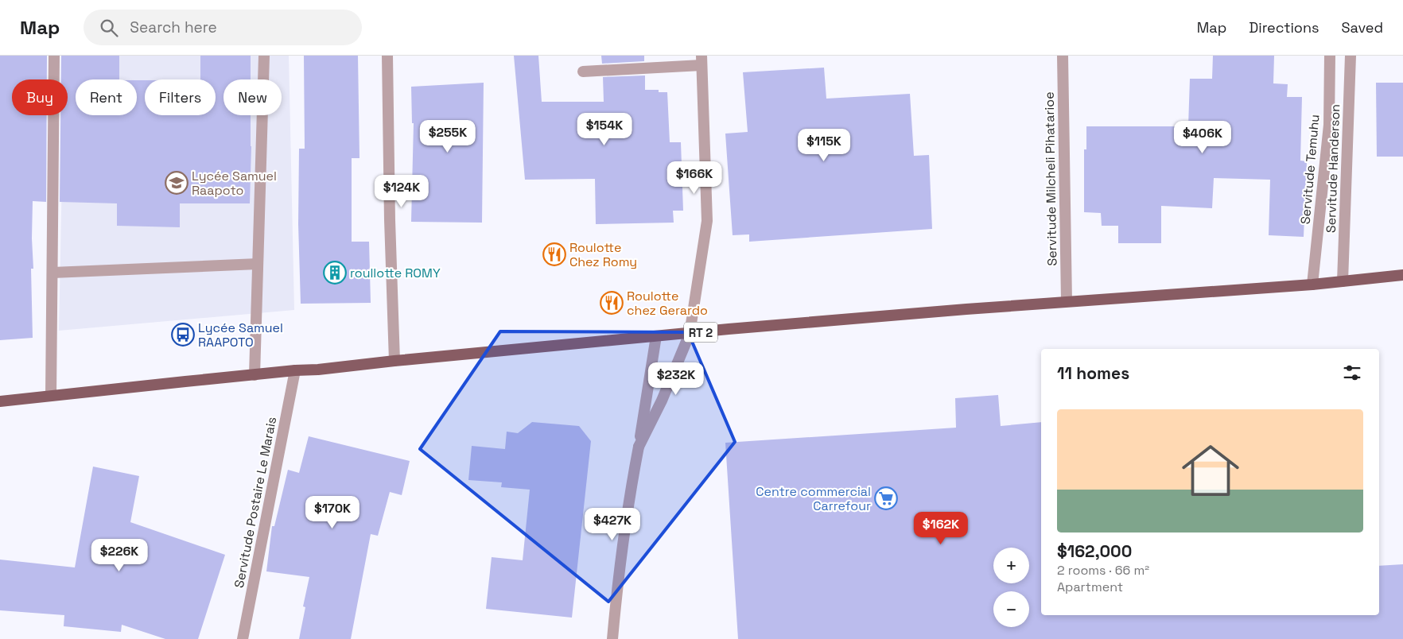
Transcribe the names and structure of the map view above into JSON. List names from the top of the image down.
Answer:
{
  "streets": {
    "main road": ["RT 2"],
    "street": [
      "Servitude Handerson",
      "Servitude Temuhu",
      "Servitude Milcheli Pihatarioe",
      "Servitude Postaire Le Marais"
    ]
  },
  "crossings": [
    ["Servitude Handerson", "RT 2"],
    ["Servitude Temuhu", "RT 2"],
    ["Servitude Milcheli Pihatarioe", "RT 2"],
    ["RT 2", "Servitude Postaire Le Marais"]
  ],
  "places": {
    "school or university": ["Lycée Samuel Raapoto"],
    "restaurant": ["Roulotte Chez Romy", "Roulotte chez Gerardo"],
    "building": ["roullotte ROMY"],
    "bus stop": ["Lycée Samuel RAAPOTO"],
    "supermarket": ["Centre commercial Carrefour"]
  },
  "page": {
    "header": "Map",
    "search": "Search here",
    "nav": ["Map", "Directions", "Saved"],
    "chip": [
      "Buy",
      "Rent",
      "Filters",
      "New"
    ],
    "price": [
      "$154K",
      "$255K",
      "$406K",
      "$115K",
      "$166K",
      "$124K",
      "$232K",
      "$170K",
      "$427K",
      "$162K",
      "$226K"
    ],
    "heading": "11 homes",
    "list": [
      {
        "name": "$162,000",
        "note": "2 rooms · 66 m² · Apartment"
      }
    ],
    "map_buttons": ["+", "−"]
  }
}
